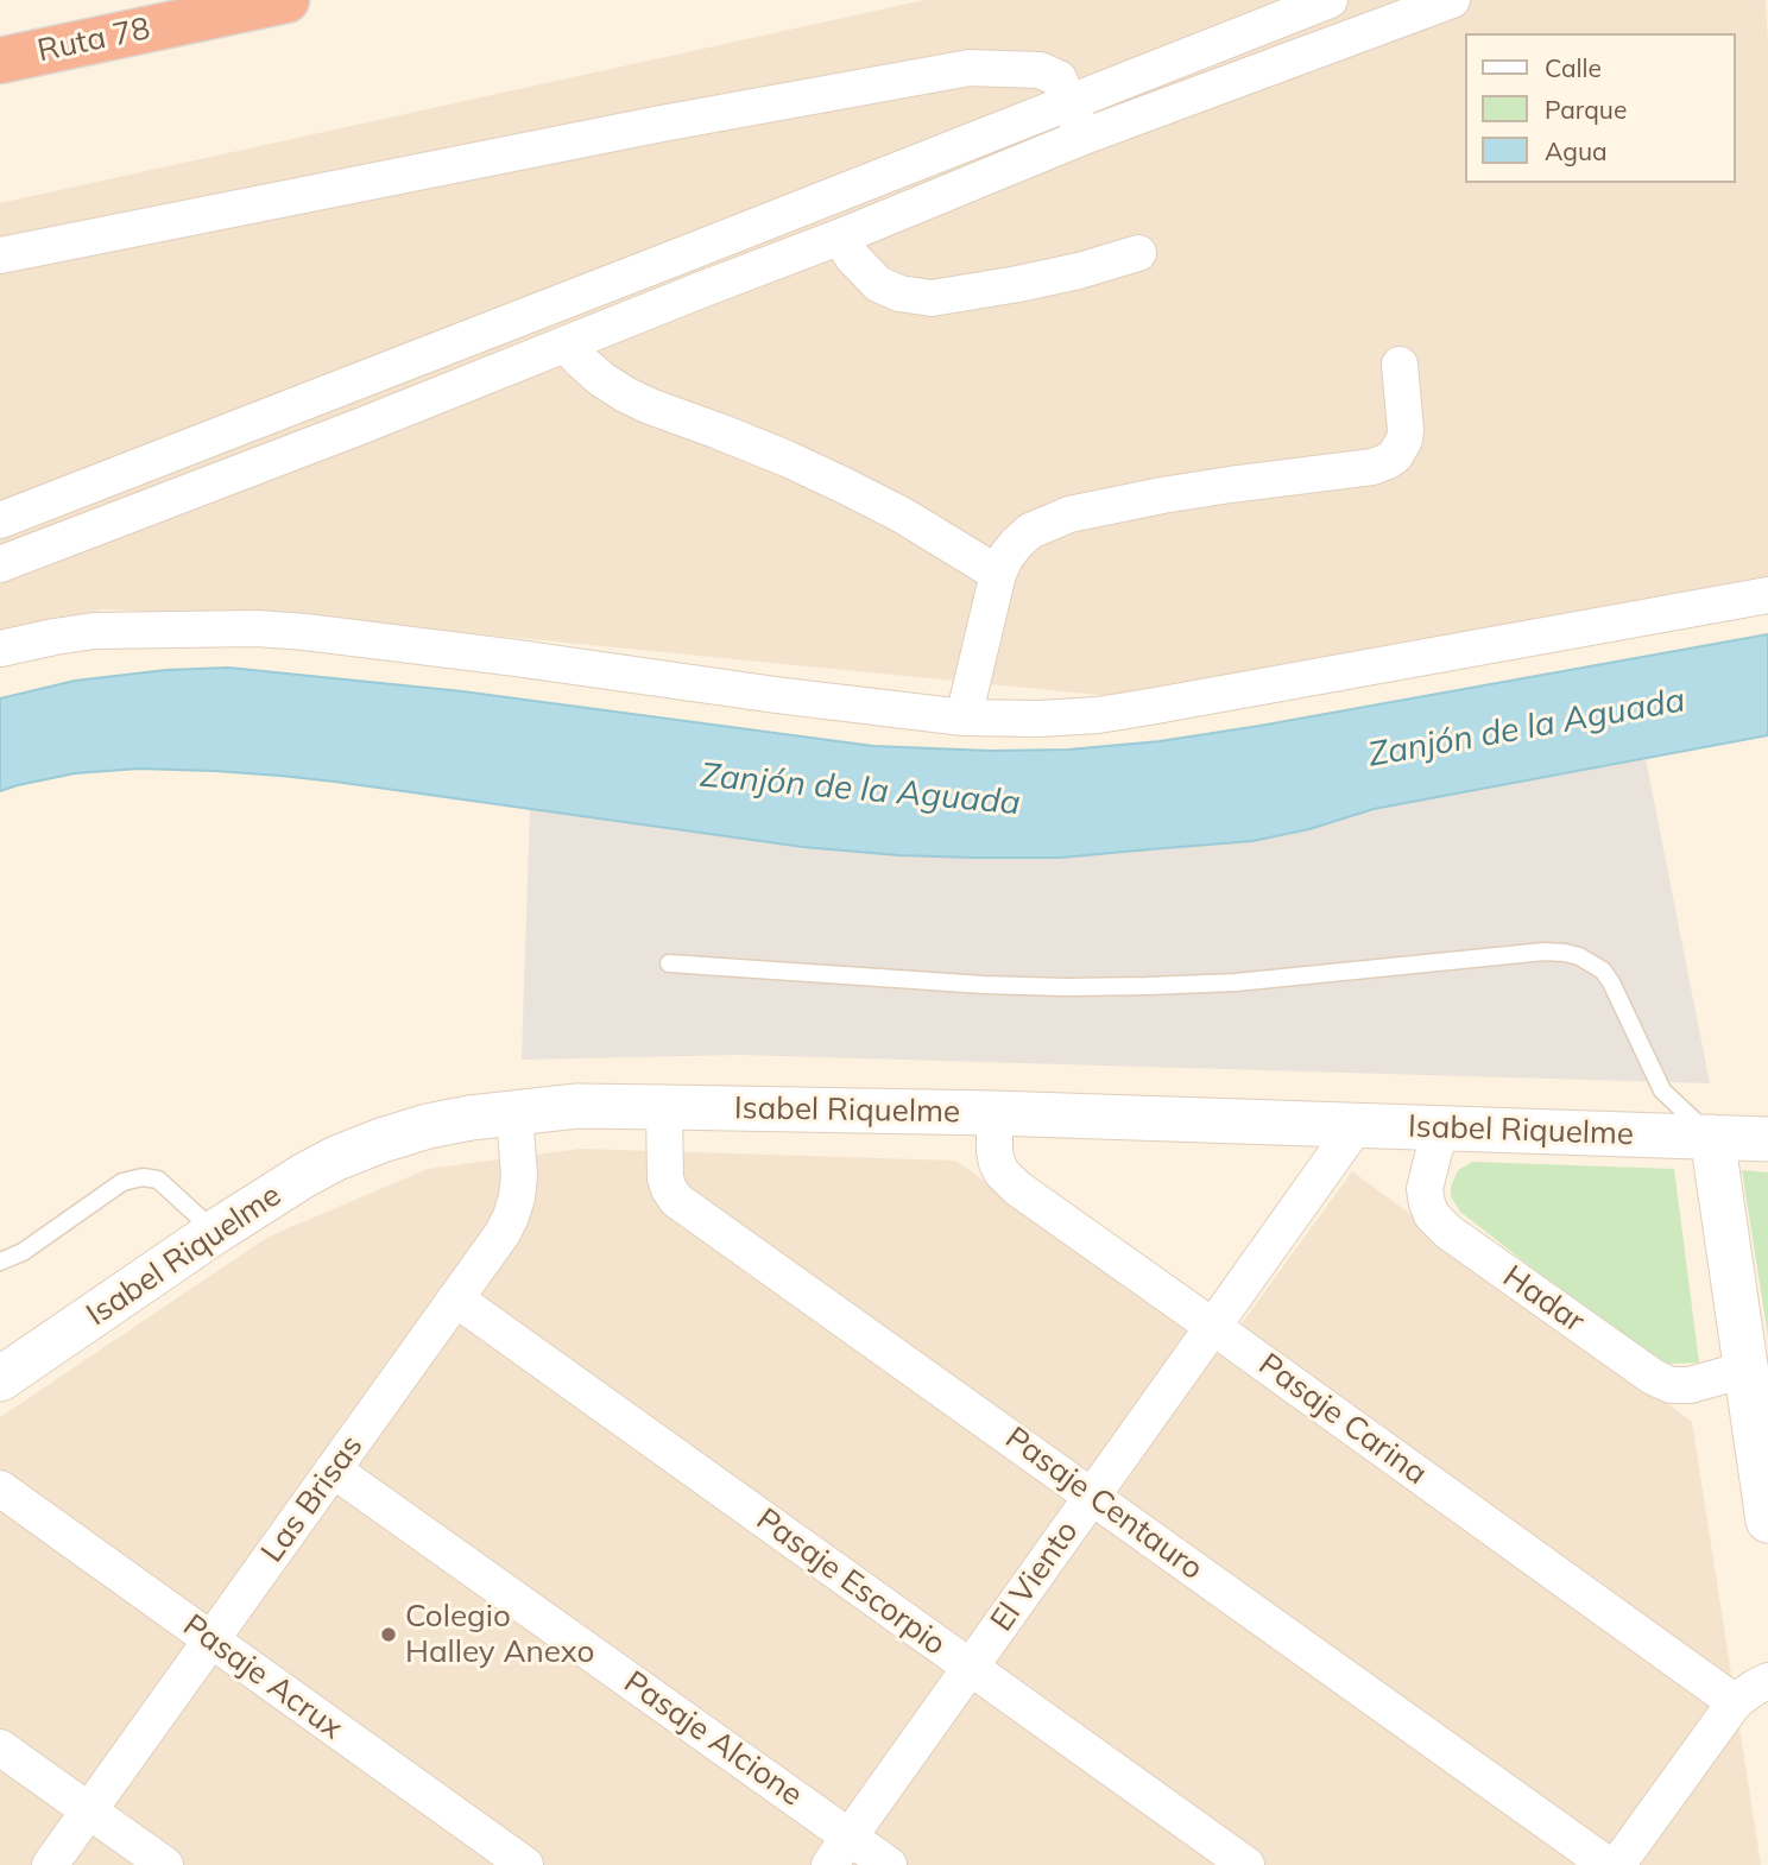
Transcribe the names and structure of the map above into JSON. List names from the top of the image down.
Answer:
{
  "streets": {
    "highway": ["Ruta 78"],
    "street": [
      "Isabel Riquelme",
      "Hadar",
      "Pasaje Carina",
      "Las Brisas",
      "Pasaje Centauro",
      "El Viento",
      "Pasaje Escorpio",
      "Pasaje Acrux",
      "Pasaje Alcione"
    ]
  },
  "crossings": [
    ["Isabel Riquelme", "Hadar"],
    ["Isabel Riquelme", "Pasaje Carina"],
    ["Isabel Riquelme", "Las Brisas"],
    ["Isabel Riquelme", "Pasaje Centauro"],
    ["Isabel Riquelme", "El Viento"],
    ["Pasaje Carina", "El Viento"],
    ["Las Brisas", "Pasaje Escorpio"],
    ["Las Brisas", "Pasaje Acrux"],
    ["Las Brisas", "Pasaje Alcione"],
    ["Pasaje Centauro", "El Viento"],
    ["El Viento", "Pasaje Escorpio"],
    ["El Viento", "Pasaje Alcione"]
  ],
  "water": ["Zanjón de la Aguada"],
  "places": ["Colegio Halley Anexo"],
  "legend": ["Calle", "Parque", "Agua"]
}
